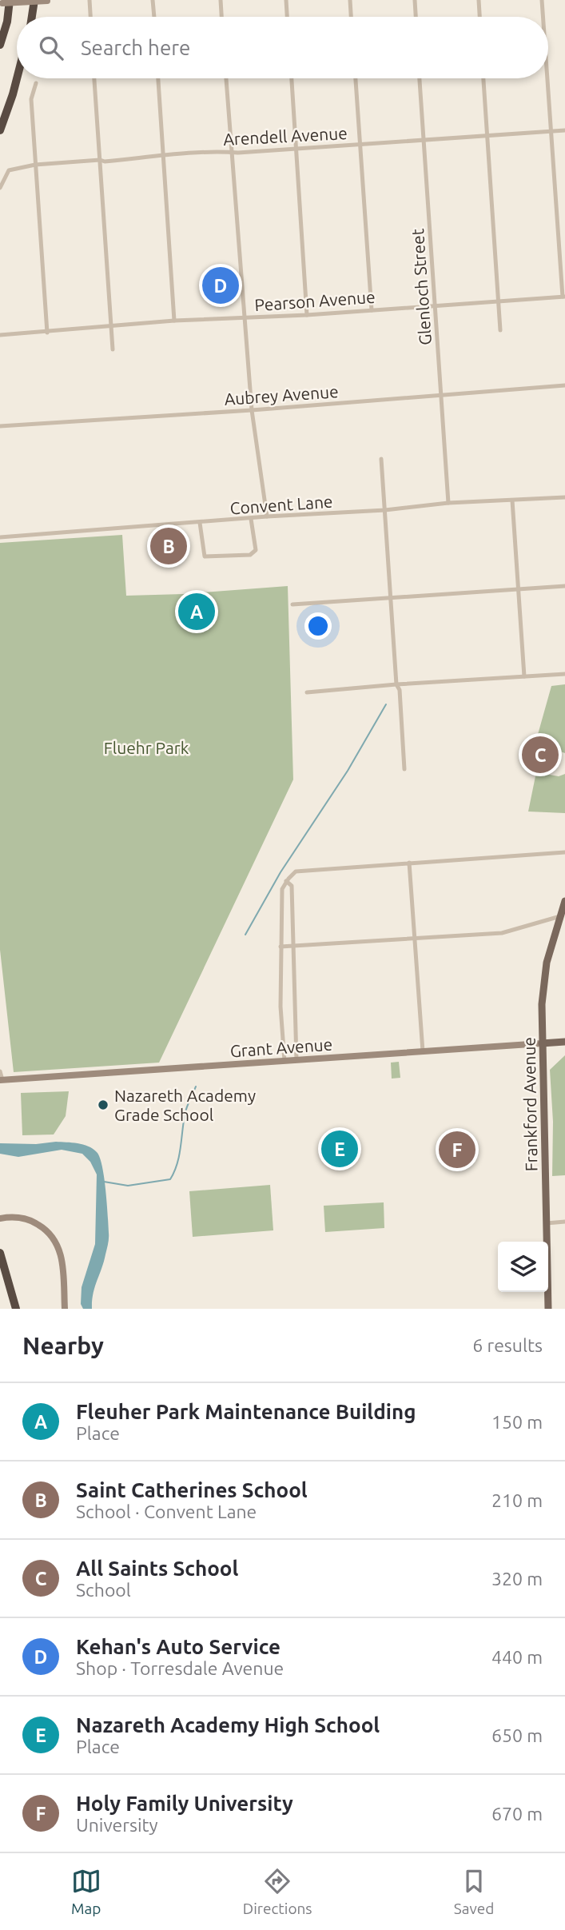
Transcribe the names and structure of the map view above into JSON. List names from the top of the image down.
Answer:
{
  "streets": {
    "main road": ["Grant Avenue", "Frankford Avenue"],
    "street": [
      "Arendell Avenue",
      "Glenloch Street",
      "Pearson Avenue",
      "Aubrey Avenue",
      "Convent Lane"
    ]
  },
  "crossings": [
    ["Arendell Avenue", "Glenloch Street"],
    ["Glenloch Street", "Pearson Avenue"],
    ["Glenloch Street", "Aubrey Avenue"],
    ["Glenloch Street", "Convent Lane"],
    ["Grant Avenue", "Frankford Avenue"]
  ],
  "parks": ["Fluehr Park"],
  "places": ["Nazareth Academy Grade School"],
  "page": {
    "search": "Search here",
    "pins": [
      "D",
      "B",
      "A",
      "C",
      "E",
      "F"
    ],
    "heading": ["Nearby", "6 results"],
    "list": [
      {
        "mark": "A",
        "name": "Fleuher Park Maintenance Building",
        "note": "Place",
        "value": "150 m"
      },
      {
        "mark": "B",
        "name": "Saint Catherines School",
        "note": "School · Convent Lane",
        "value": "210 m"
      },
      {
        "mark": "C",
        "name": "All Saints School",
        "note": "School",
        "value": "320 m"
      },
      {
        "mark": "D",
        "name": "Kehan's Auto Service",
        "note": "Shop · Torresdale Avenue",
        "value": "440 m"
      },
      {
        "mark": "E",
        "name": "Nazareth Academy High School",
        "note": "Place",
        "value": "650 m"
      },
      {
        "mark": "F",
        "name": "Holy Family University",
        "note": "University",
        "value": "670 m"
      }
    ],
    "nav": ["Map", "Directions", "Saved"]
  }
}
